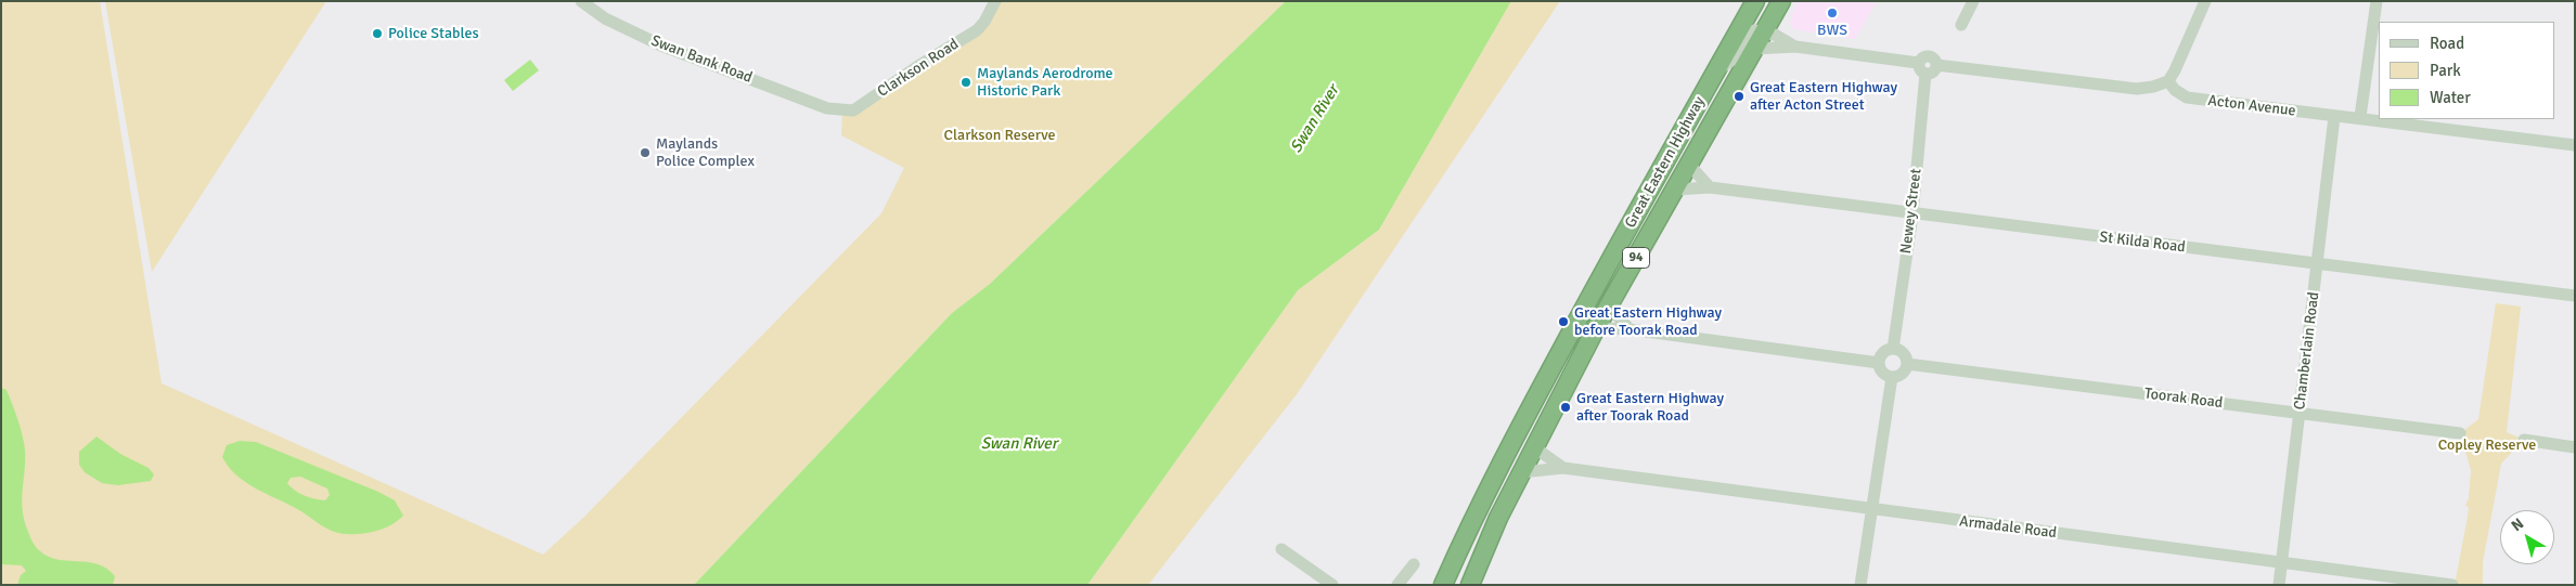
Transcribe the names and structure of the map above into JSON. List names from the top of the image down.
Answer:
{
  "streets": {
    "highway": ["Great Eastern Highway", "94"],
    "street": [
      "Swan Bank Road",
      "Clarkson Road",
      "Acton Avenue",
      "Newey Street",
      "St Kilda Road",
      "Chamberlain Road",
      "Toorak Road",
      "Armadale Road"
    ]
  },
  "crossings": [
    ["Swan Bank Road", "Clarkson Road"],
    ["Acton Avenue", "Chamberlain Road"],
    ["Great Eastern Highway", "St Kilda Road"],
    ["Great Eastern Highway", "Armadale Road"],
    ["Newey Street", "St Kilda Road"],
    ["Newey Street", "Toorak Road"],
    ["St Kilda Road", "Chamberlain Road"],
    ["Chamberlain Road", "Toorak Road"],
    ["Chamberlain Road", "Armadale Road"]
  ],
  "water": ["Swan River"],
  "parks": ["Clarkson Reserve", "Copley Reserve"],
  "places": [
    "BWS",
    "Police Stables",
    "Maylands Aerodrome Historic Park",
    "Great Eastern Highway after Acton Street",
    "Maylands Police Complex",
    "Great Eastern Highway before Toorak Road",
    "Great Eastern Highway after Toorak Road"
  ],
  "legend": ["Road", "Park", "Water"],
  "north": "top left"
}
